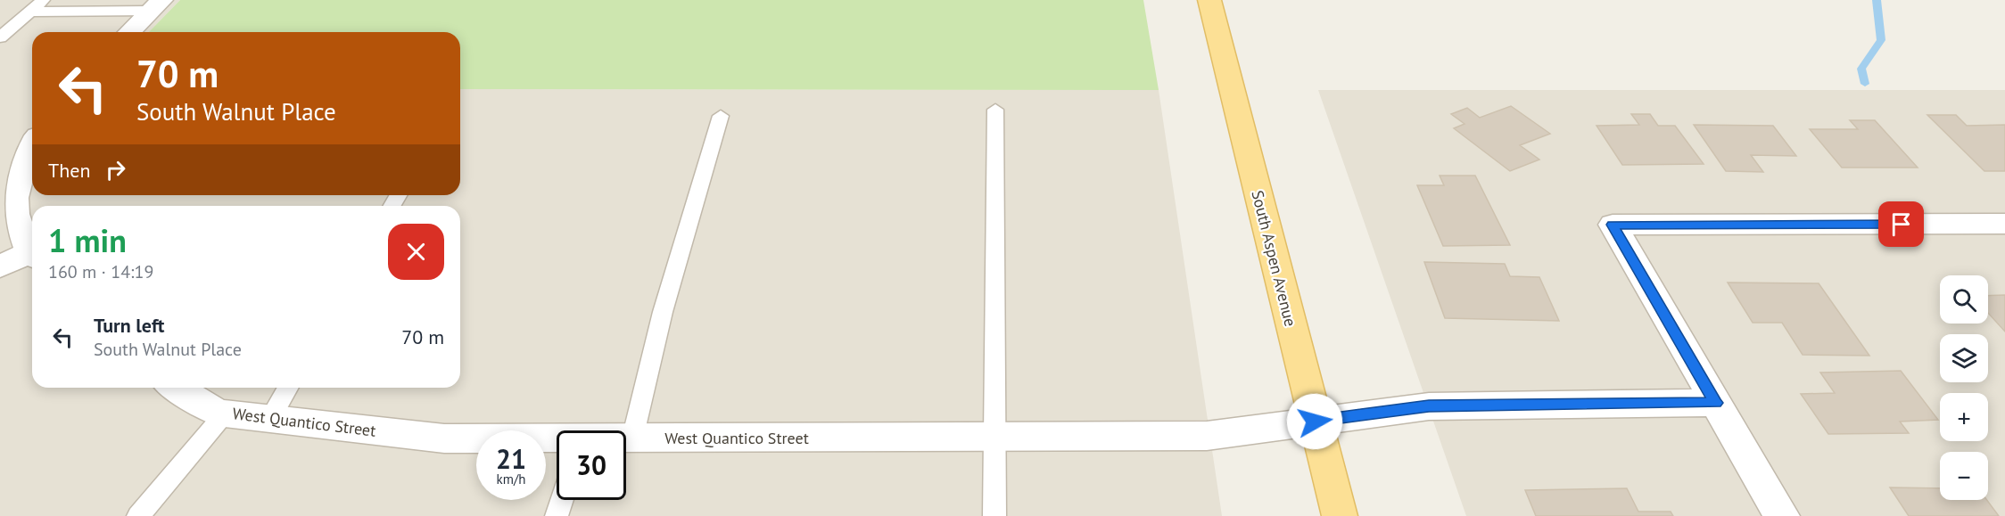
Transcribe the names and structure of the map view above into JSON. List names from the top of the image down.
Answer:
{
  "streets": {
    "main road": ["South Aspen Avenue"],
    "street": ["West Quantico Street"]
  },
  "crossings": [
    ["South Aspen Avenue", "West Quantico Street"]
  ],
  "page": {
    "turn": ["70 m", "South Walnut Place"],
    "then": "Then",
    "heading": ["1 min", "160 m · 14:19"],
    "map_buttons": ["+", "−"],
    "list": [
      {
        "name": "Turn left",
        "note": "South Walnut Place",
        "value": "70 m"
      }
    ],
    "speed": "21 km/h",
    "limit": "30"
  }
}
